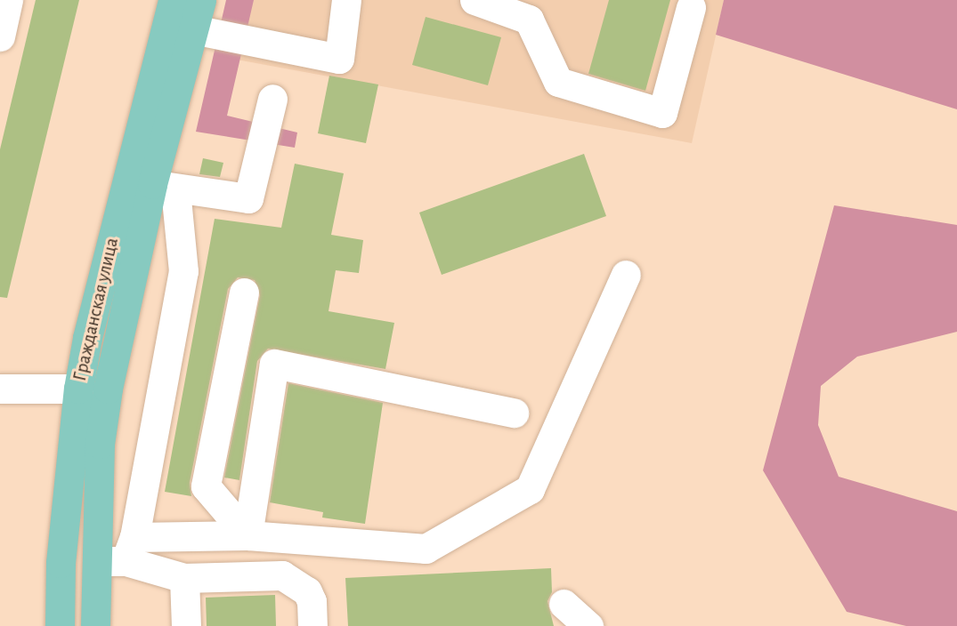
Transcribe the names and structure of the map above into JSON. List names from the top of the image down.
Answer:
{
  "streets": {
    "main road": ["Гражданская улица"]
  }
}
